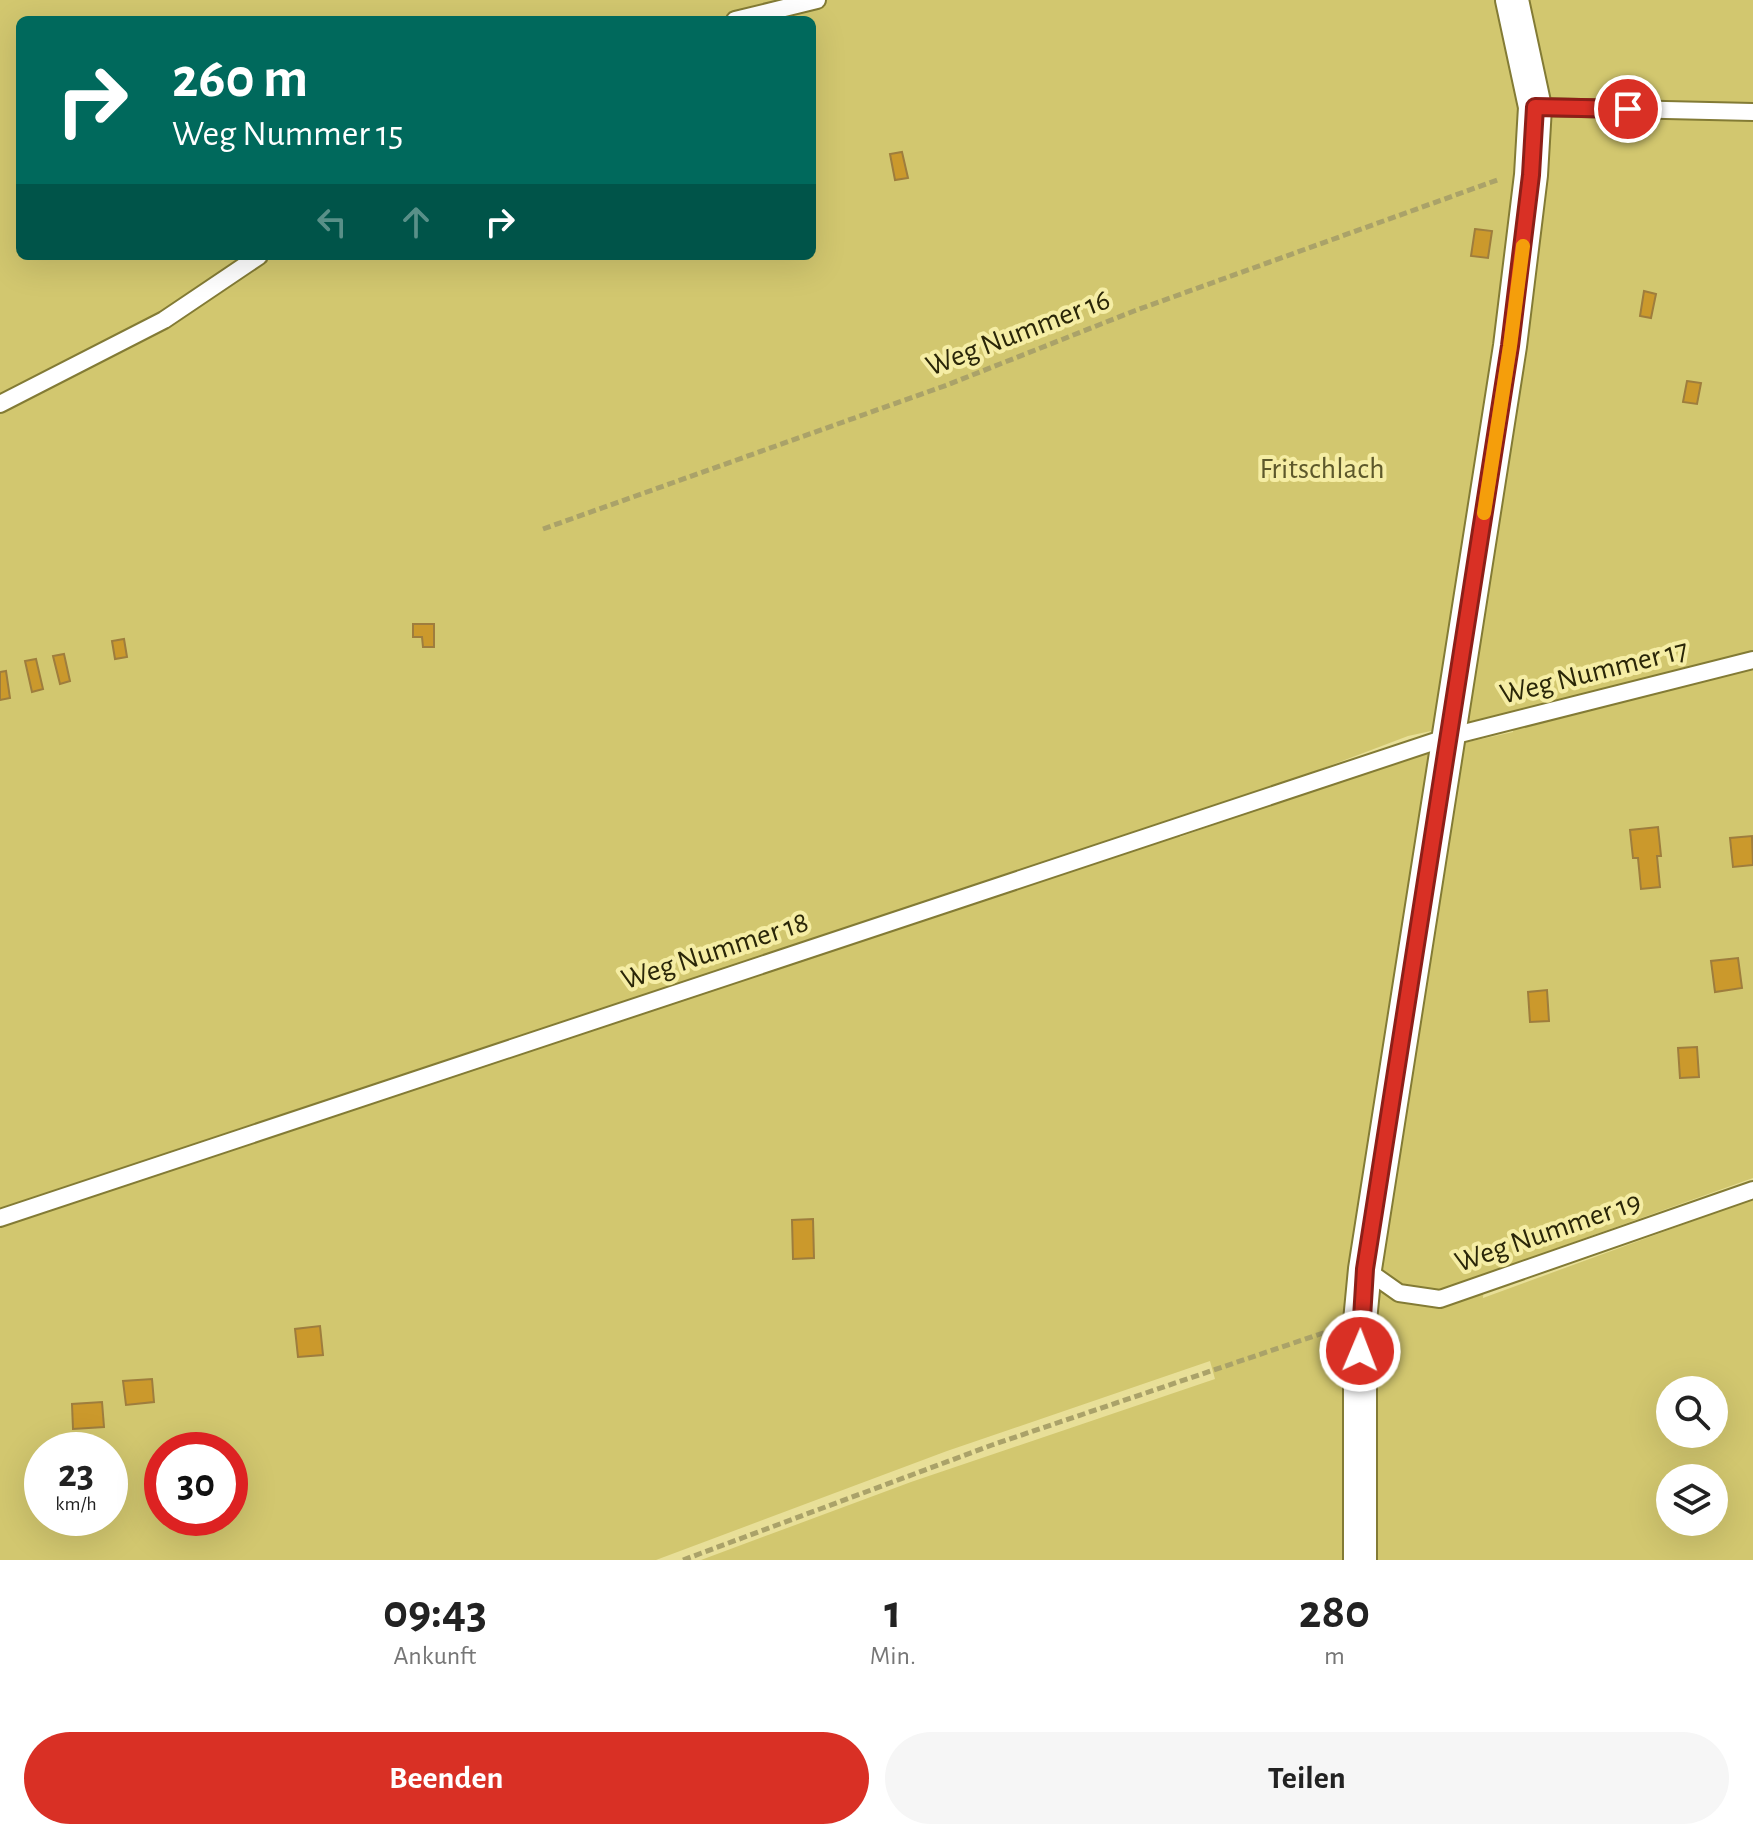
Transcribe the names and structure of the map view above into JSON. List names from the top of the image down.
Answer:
{
  "streets": {
    "lane": ["Weg Nummer 17", "Weg Nummer 18", "Weg Nummer 19"],
    "path": ["Weg Nummer 16"]
  },
  "crossings": [
    ["Weg Nummer 17", "Weg Nummer 18"]
  ],
  "parks": ["Fritschlach"],
  "page": {
    "turn": ["260 m", "Weg Nummer 15"],
    "speed": "23 km/h",
    "limit": "30",
    "eta": [
      "09:43",
      "Ankunft",
      "1",
      "Min.",
      "280",
      "m"
    ],
    "buttons": ["Beenden", "Teilen"]
  }
}
